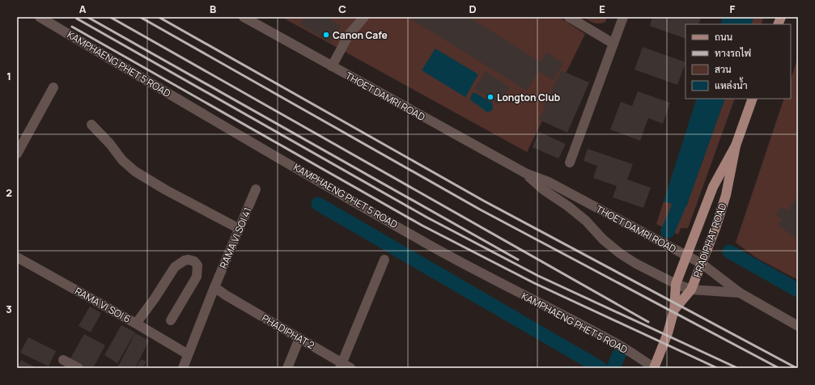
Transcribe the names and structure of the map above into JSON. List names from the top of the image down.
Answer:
{
  "streets": {
    "main road": ["PRADIPHAT ROAD"],
    "street": [
      "KAMPHAENG PHET 5 ROAD",
      "THOET DAMRI ROAD",
      "RAMA VI SOI 41",
      "RAMA VI SOI 6",
      "PHADIPHAT 2"
    ]
  },
  "crossings": [
    ["KAMPHAENG PHET 5 ROAD", "PRADIPHAT ROAD"],
    ["THOET DAMRI ROAD", "PRADIPHAT ROAD"],
    ["RAMA VI SOI 41", "RAMA VI SOI 6"],
    ["RAMA VI SOI 41", "PHADIPHAT 2"]
  ],
  "places": ["Canon Cafe", "Longton Club"],
  "legend": [
    "ถนน",
    "ทางรถไฟ",
    "สวน",
    "แหล่งน้ำ"
  ],
  "grid": {
    "columns": [
      "A",
      "B",
      "C",
      "D",
      "E",
      "F"
    ],
    "rows": ["1", "2", "3"]
  }
}
